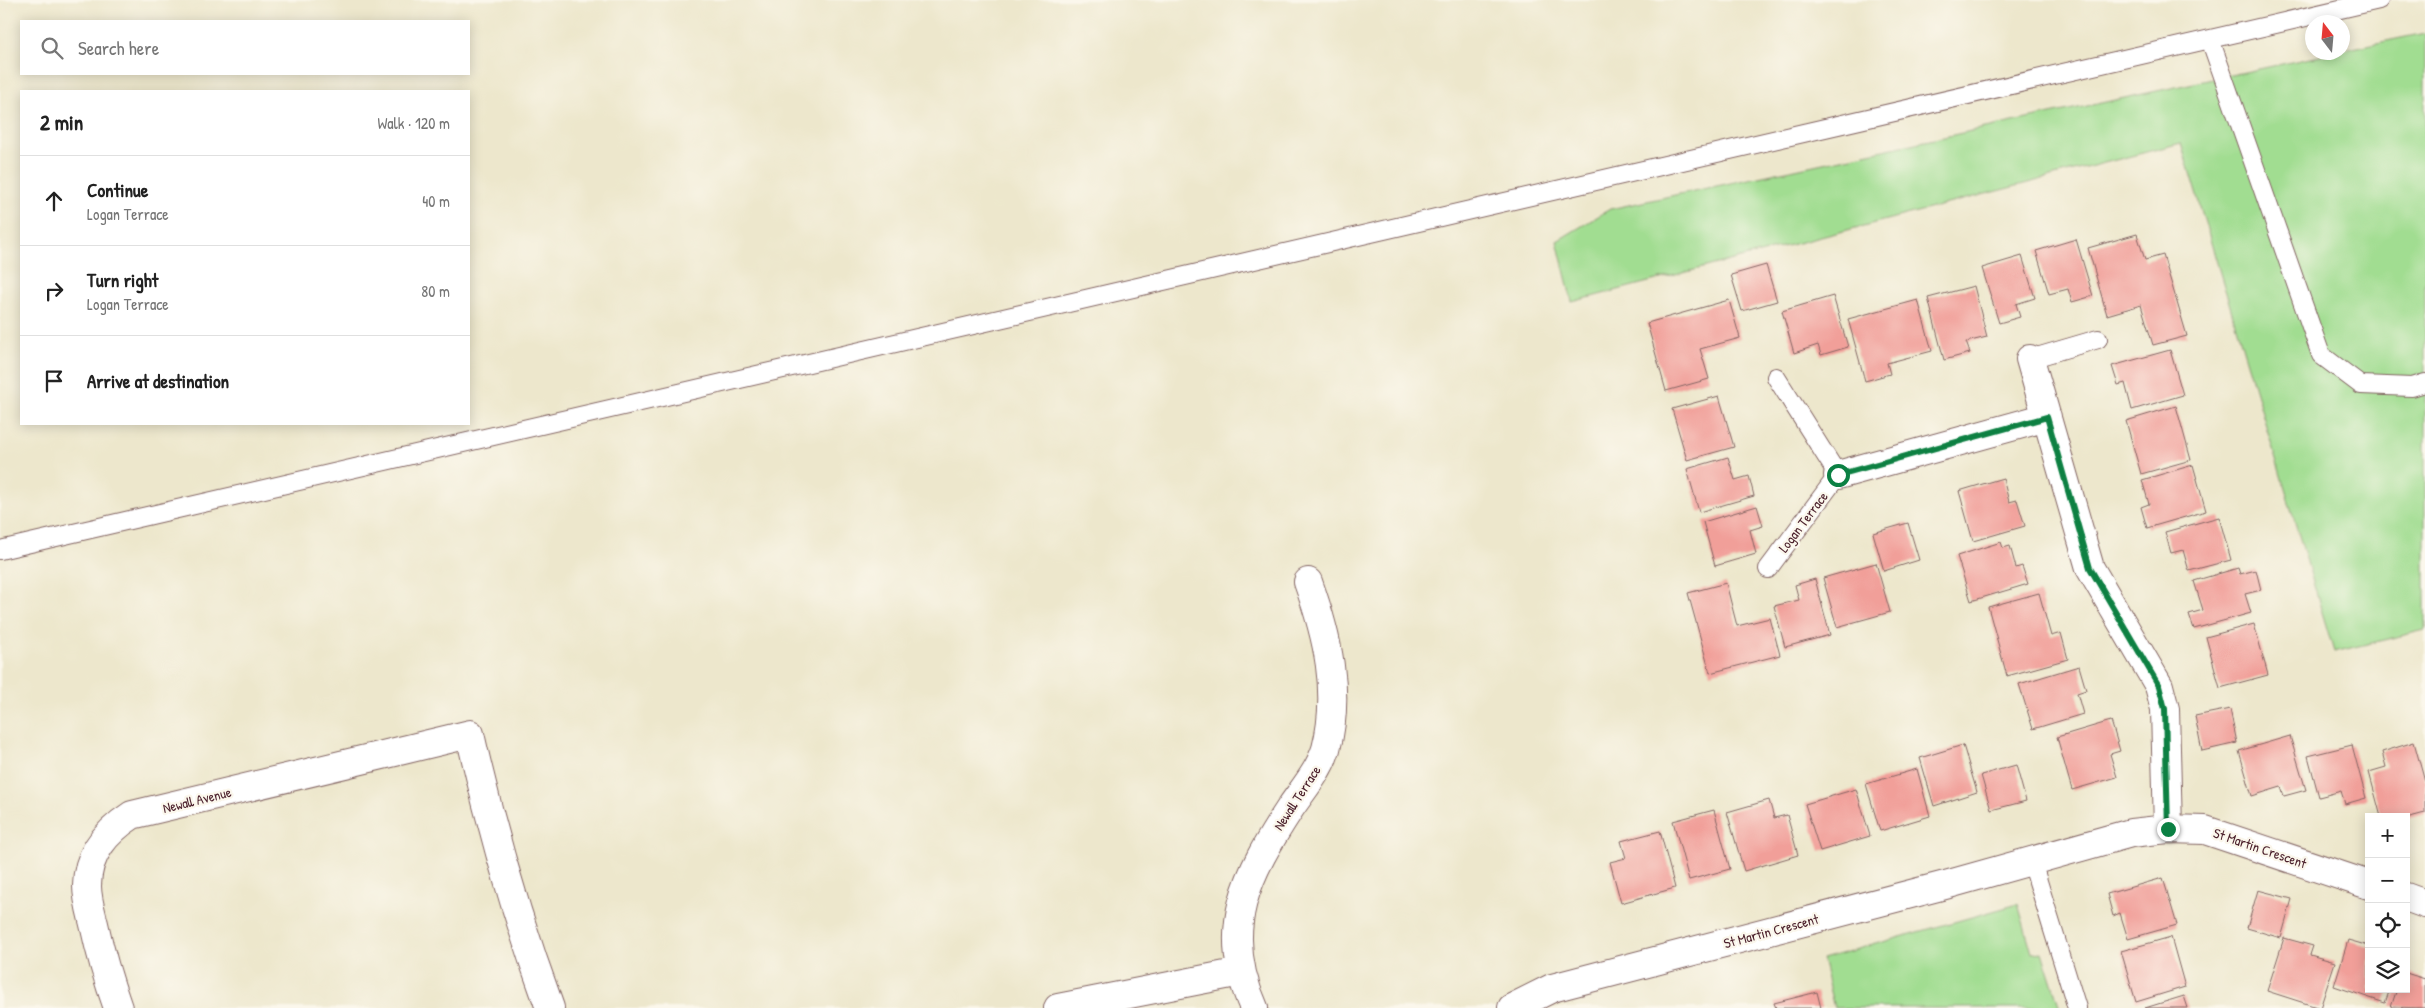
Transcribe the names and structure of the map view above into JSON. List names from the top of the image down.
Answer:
{
  "streets": {
    "street": ["Newall Terrace", "Newall Avenue", "St Martin Crescent"],
    "lane": ["Logan Terrace"]
  },
  "north": "top",
  "page": {
    "search": "Search here",
    "heading": ["2 min", "Walk · 120 m"],
    "list": [
      ["Continue", "Logan Terrace", "40 m"],
      ["Turn right", "Logan Terrace", "80 m"],
      "Arrive at destination"
    ],
    "map_buttons": ["+", "−"]
  }
}
